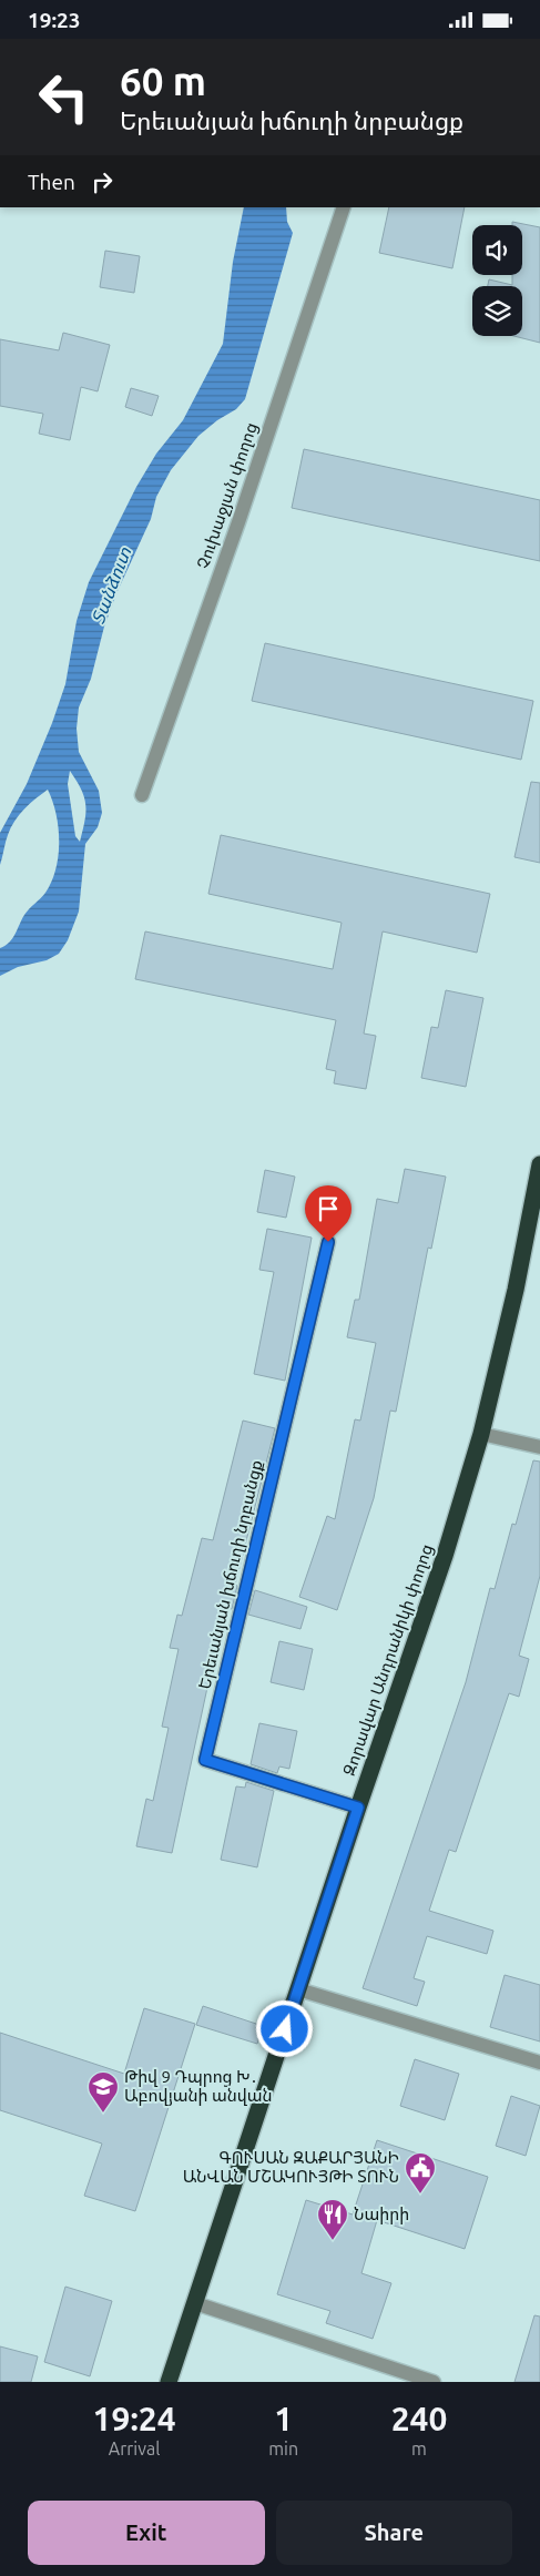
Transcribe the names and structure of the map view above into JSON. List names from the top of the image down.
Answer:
{
  "streets": {
    "highway": ["Զորավար Անդրանիկի փողոց"],
    "street": ["Չուխաջյան փողոց", "Երեւանյան խճուղի նրբանցք"]
  },
  "crossings": [
    ["Երեւանյան խճուղի նրբանցք", "Զորավար Անդրանիկի փողոց"]
  ],
  "water": ["Տանձուտ"],
  "places": {
    "school or university": ["Թիվ 9 Դպրոց Խ․ Աբովյանի անվան"],
    "public building": ["ԳՈՒՍԱՆ ԶԱՔԱՐՅԱՆԻ ԱՆՎԱՆ ՄՇԱԿՈՒՅԹԻ ՏՈՒՆ"],
    "restaurant": ["Նաիրի"]
  },
  "page": {
    "status": "19:23",
    "turn": ["60 m", "Երեւանյան խճուղի նրբանցք"],
    "then": "Then",
    "eta": [
      "19:24",
      "Arrival",
      "1",
      "min",
      "240",
      "m"
    ],
    "buttons": ["Exit", "Share"]
  }
}
